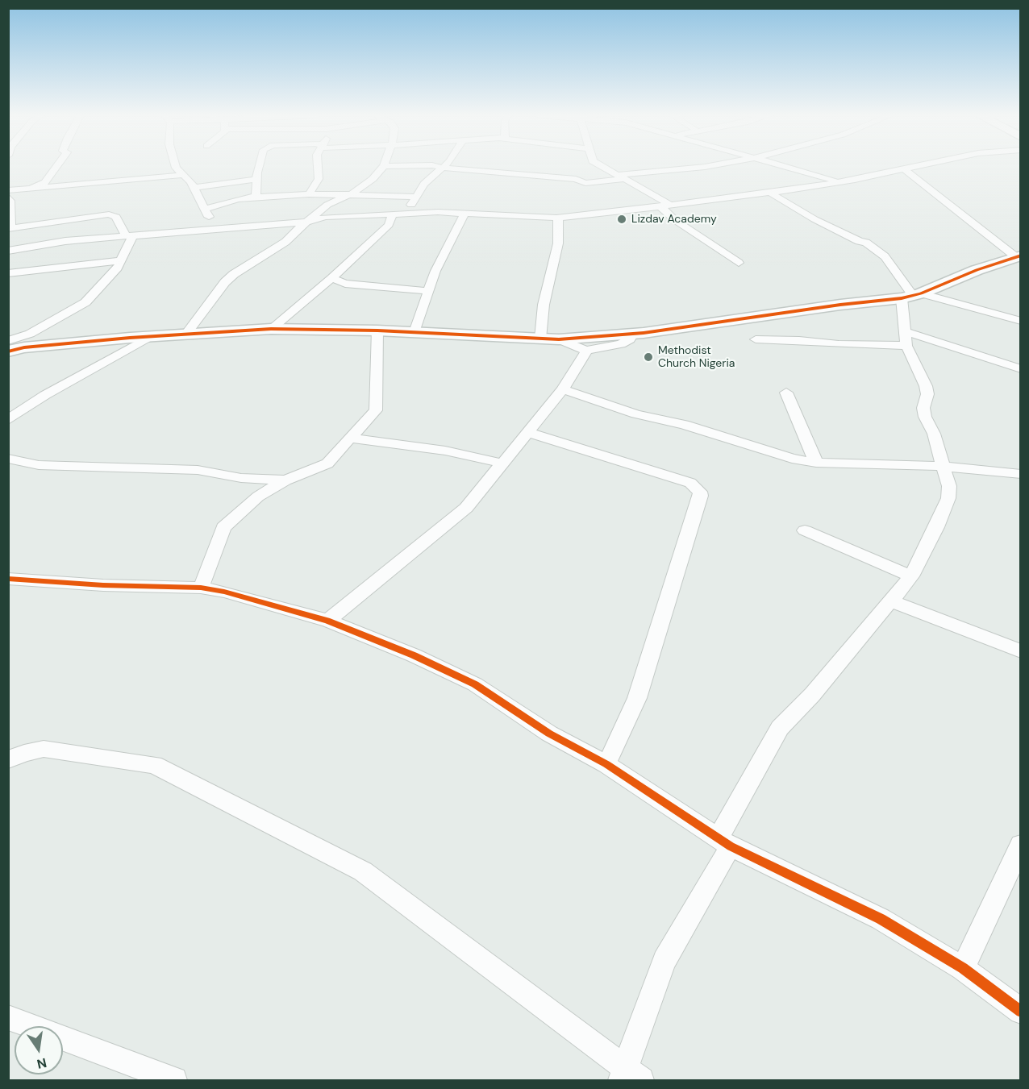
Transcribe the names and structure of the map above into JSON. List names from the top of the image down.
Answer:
{
  "places": ["Lizdav Academy", "Methodist Church Nigeria"],
  "north": "bottom"
}
